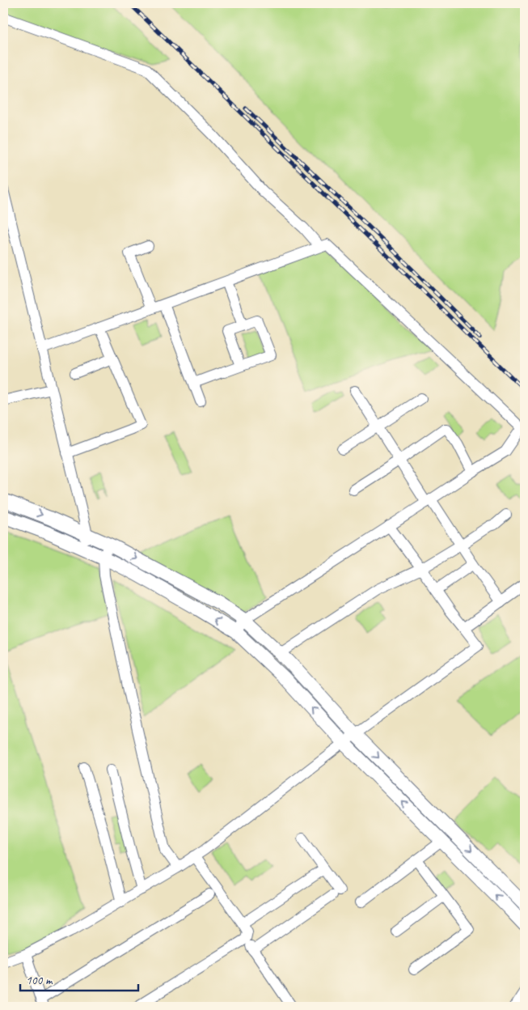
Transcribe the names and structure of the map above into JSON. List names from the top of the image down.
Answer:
{
  "scale_bar": "100 m"
}
